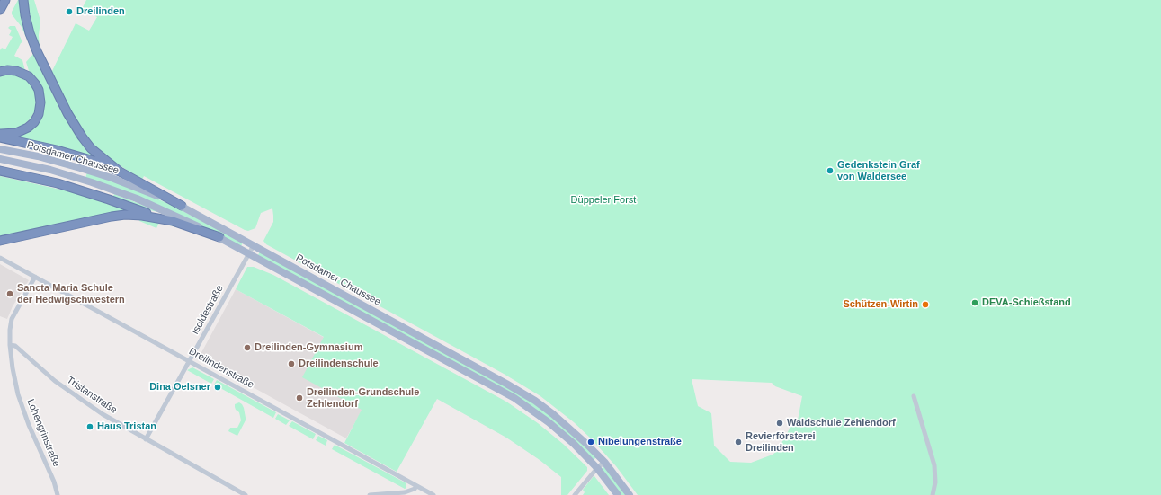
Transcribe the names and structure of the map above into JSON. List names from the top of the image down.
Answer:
{
  "streets": {
    "main road": ["Potsdamer Chaussee"],
    "street": [
      "Isoldestraße",
      "Dreilindenstraße",
      "Tristanstraße",
      "Lohengrinstraße"
    ]
  },
  "crossings": [
    ["Potsdamer Chaussee", "Isoldestraße"],
    ["Isoldestraße", "Dreilindenstraße"],
    ["Isoldestraße", "Tristanstraße"],
    ["Dreilindenstraße", "Lohengrinstraße"],
    ["Tristanstraße", "Lohengrinstraße"]
  ],
  "parks": ["Düppeler Forst"],
  "places": [
    "Dreilinden",
    "Gedenkstein Graf von Waldersee",
    "Sancta Maria Schule der Hedwigschwestern",
    "DEVA-Schießstand",
    "Schützen-Wirtin",
    "Dreilinden-Gymnasium",
    "Dreilindenschule",
    "Dina Oelsner",
    "Dreilinden-Grundschule Zehlendorf",
    "Waldschule Zehlendorf",
    "Haus Tristan",
    "Nibelungenstraße",
    "Revierförsterei Dreilinden"
  ]
}
